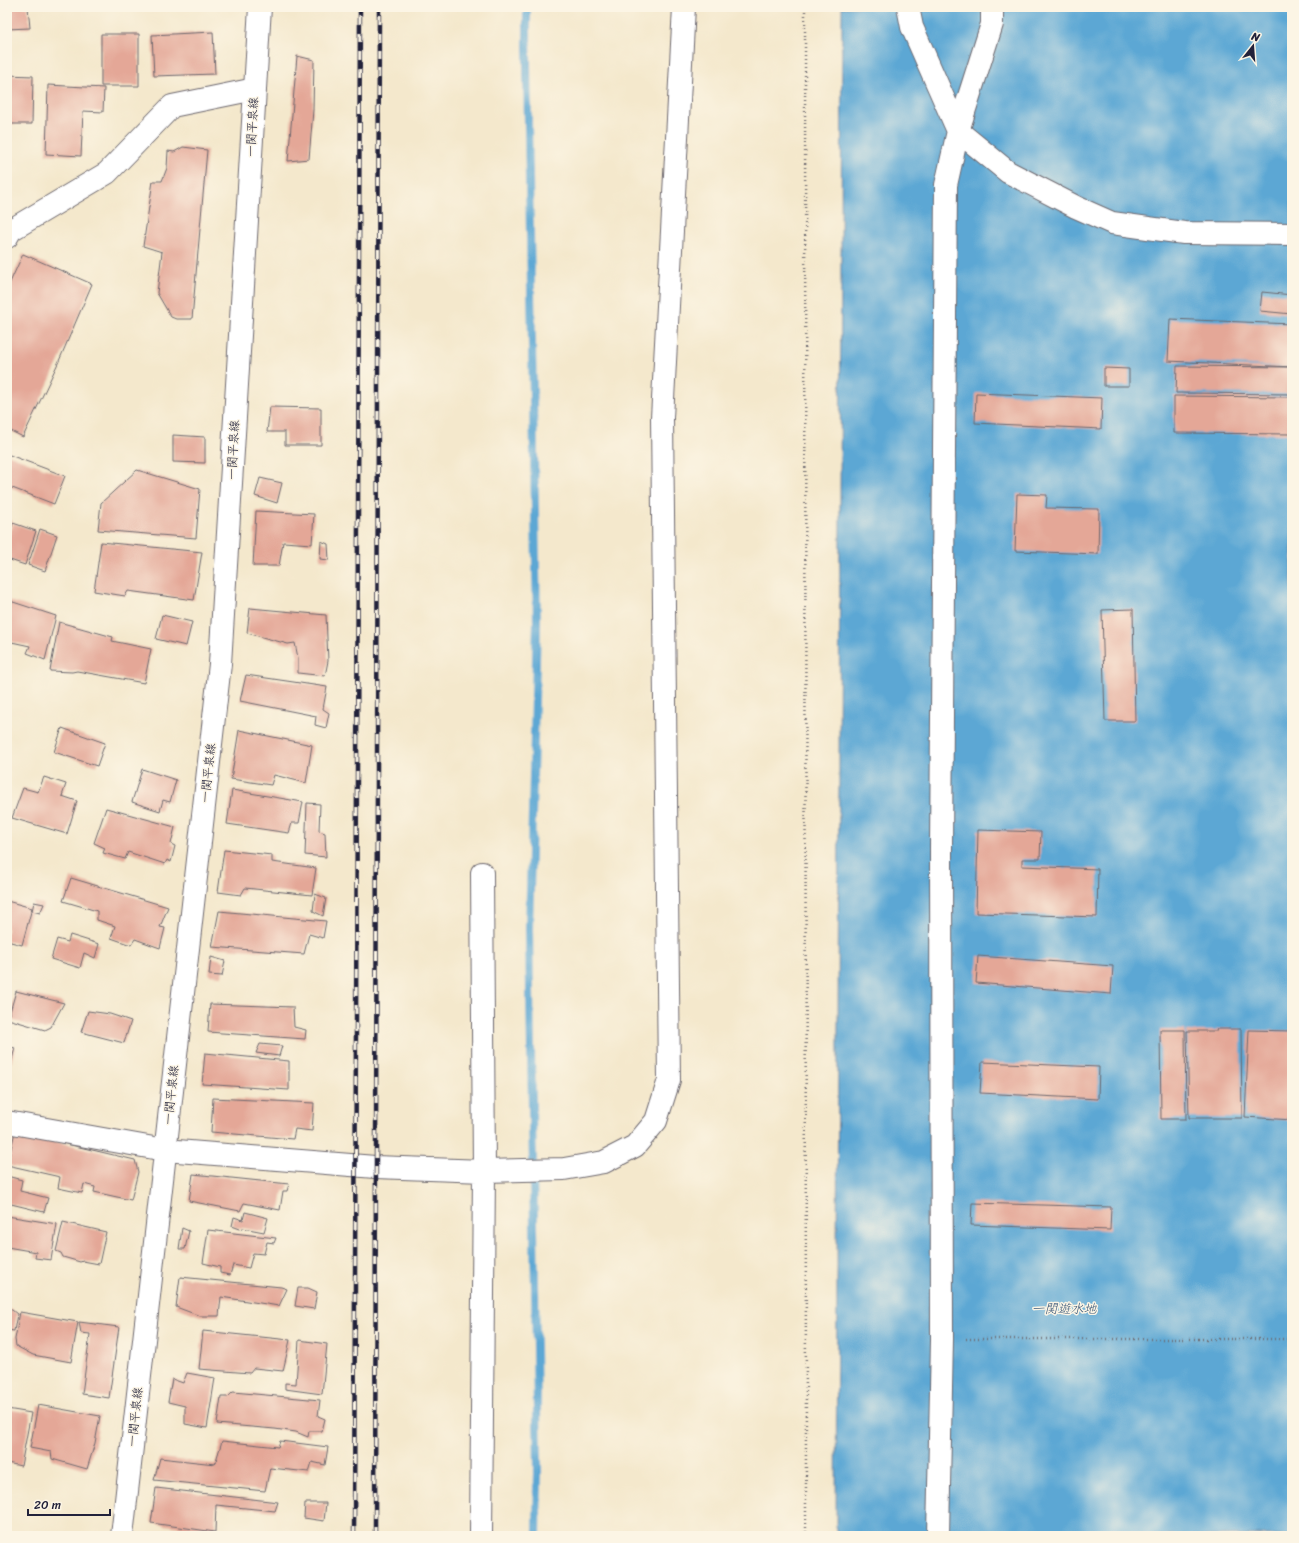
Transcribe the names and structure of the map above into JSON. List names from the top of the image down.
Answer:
{
  "streets": {
    "street": ["一関平泉線"]
  },
  "water": ["一関遊水地"],
  "scale_bar": "20 m",
  "north": "top"
}
